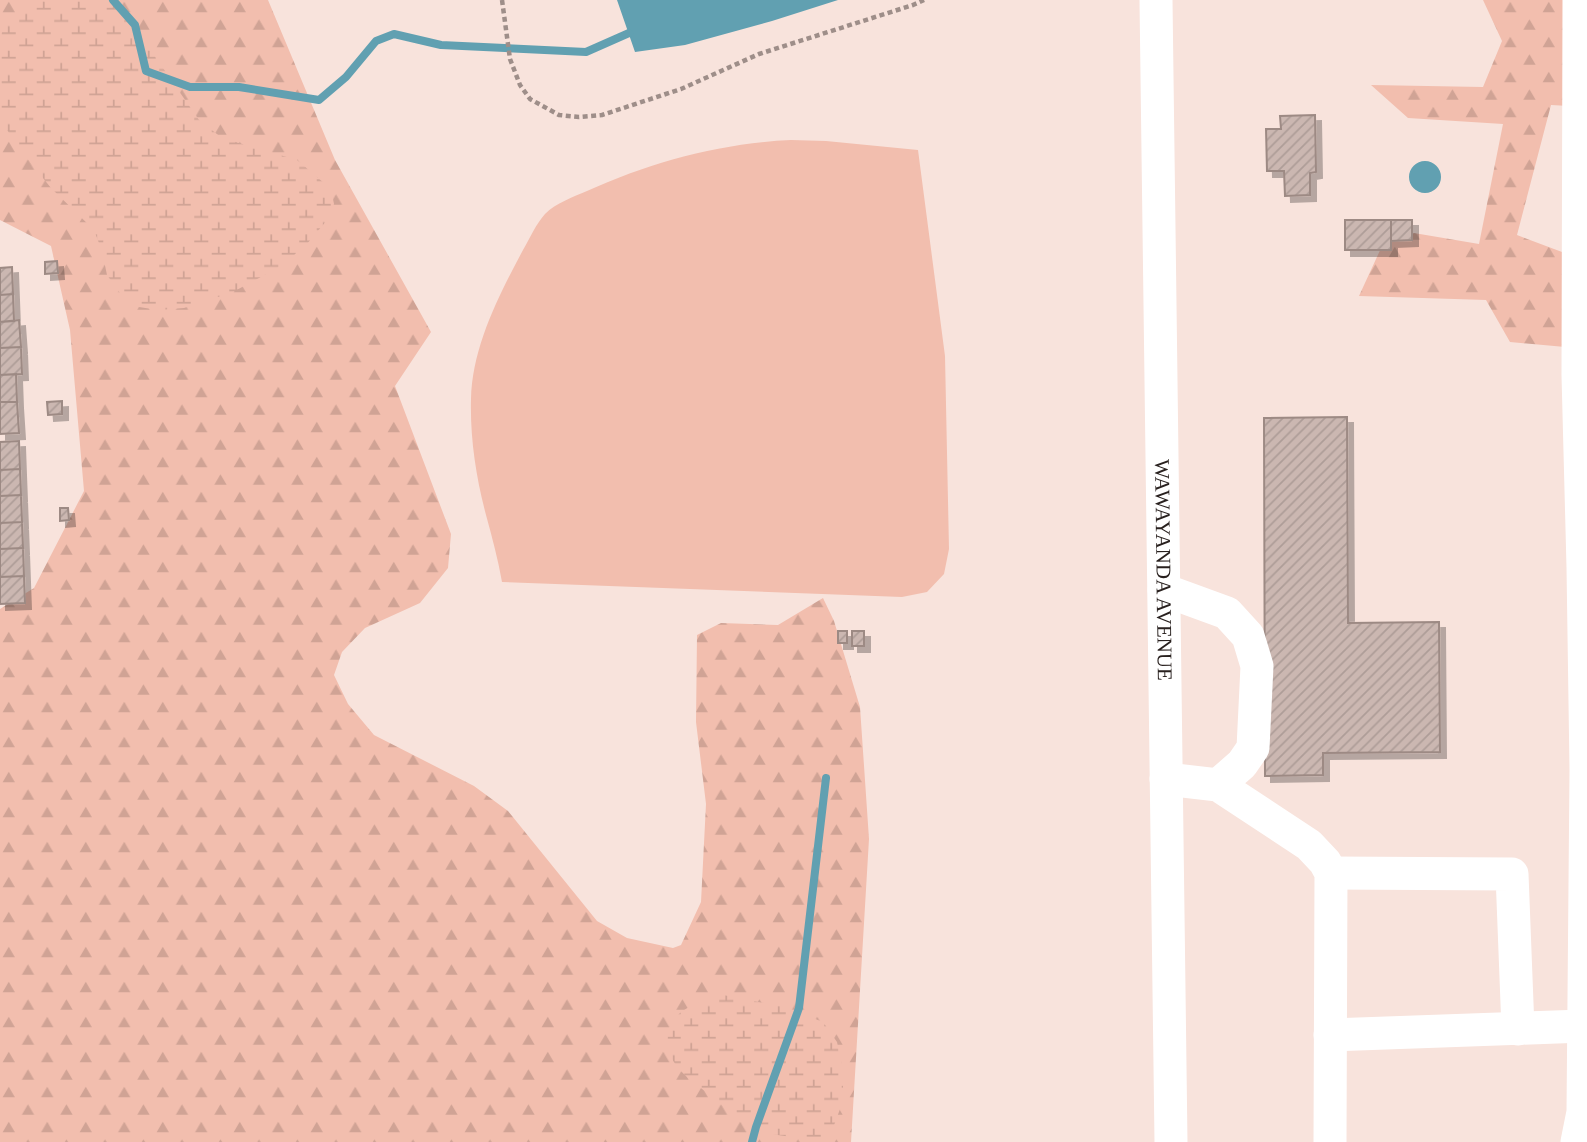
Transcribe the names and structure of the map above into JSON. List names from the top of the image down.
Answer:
{
  "streets": {
    "street": ["WAWAYANDA AVENUE"]
  }
}
